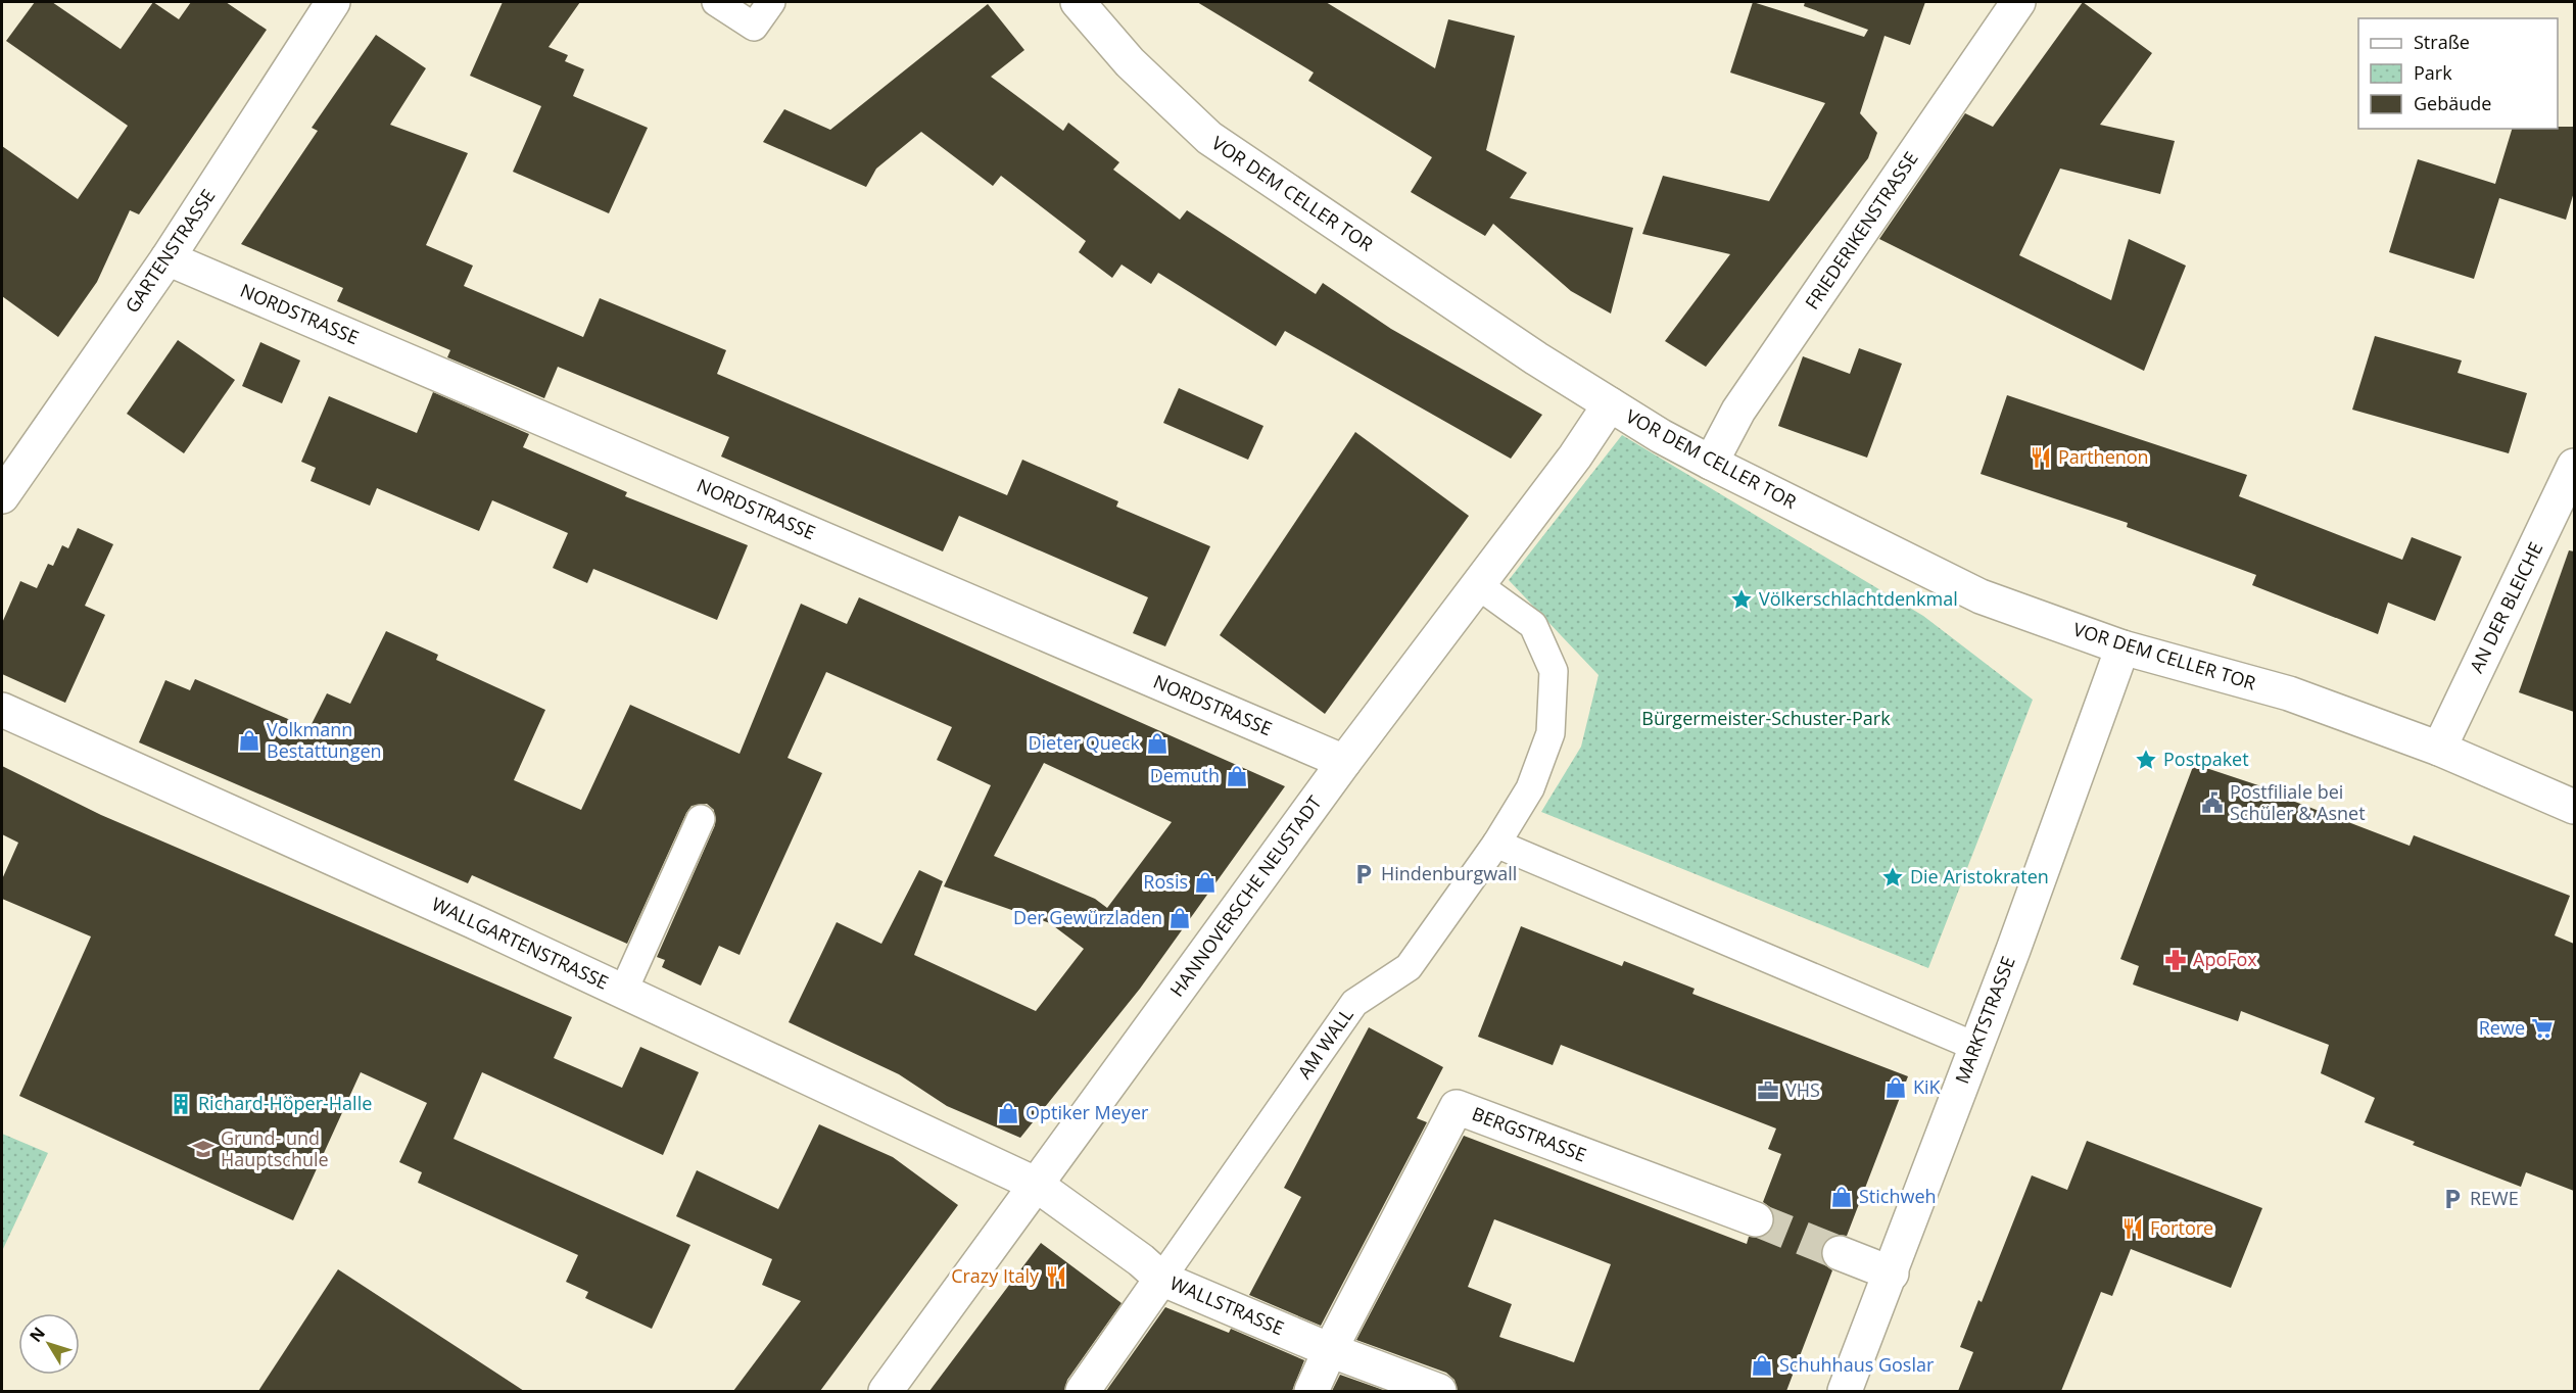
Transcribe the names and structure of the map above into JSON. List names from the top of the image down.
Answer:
{
  "streets": {
    "street": [
      "VOR DEM CELLER TOR",
      "FRIEDERIKENSTRASSE",
      "GARTENSTRASSE",
      "NORDSTRASSE",
      "AN DER BLEICHE",
      "HANNOVERSCHE NEUSTADT",
      "WALLGARTENSTRASSE",
      "MARKTSTRASSE",
      "AM WALL",
      "BERGSTRASSE",
      "WALLSTRASSE"
    ]
  },
  "crossings": [
    ["VOR DEM CELLER TOR", "FRIEDERIKENSTRASSE"],
    ["VOR DEM CELLER TOR", "AN DER BLEICHE"],
    ["VOR DEM CELLER TOR", "HANNOVERSCHE NEUSTADT"],
    ["VOR DEM CELLER TOR", "MARKTSTRASSE"],
    ["GARTENSTRASSE", "NORDSTRASSE"],
    ["NORDSTRASSE", "HANNOVERSCHE NEUSTADT"],
    ["HANNOVERSCHE NEUSTADT", "WALLGARTENSTRASSE"],
    ["HANNOVERSCHE NEUSTADT", "AM WALL"],
    ["HANNOVERSCHE NEUSTADT", "WALLSTRASSE"],
    ["WALLGARTENSTRASSE", "WALLSTRASSE"],
    ["AM WALL", "WALLSTRASSE"],
    ["BERGSTRASSE", "WALLSTRASSE"]
  ],
  "parks": ["Bürgermeister-Schuster-Park"],
  "places": {
    "restaurant": ["Parthenon", "Fortore", "Crazy Italy"],
    "place": ["Völkerschlachtdenkmal", "Postpaket", "Die Aristokraten"],
    "shop": [
      "Volkmann Bestattungen",
      "Dieter Queck",
      "Demuth",
      "Rosis",
      "Der Gewürzladen",
      "KiK",
      "Optiker Meyer",
      "Stichweh",
      "Schuhhaus Goslar"
    ],
    "public building": ["Postfiliale bei Schüler & Asnet"],
    "parking": ["Hindenburgwall", "REWE"],
    "pharmacy": ["ApoFox"],
    "supermarket": ["Rewe"],
    "office": ["VHS"],
    "building": ["Richard-Höper-Halle"],
    "school or university": ["Grund- und Hauptschule"]
  },
  "legend": ["Straße", "Park", "Gebäude"],
  "north": "top left"
}
